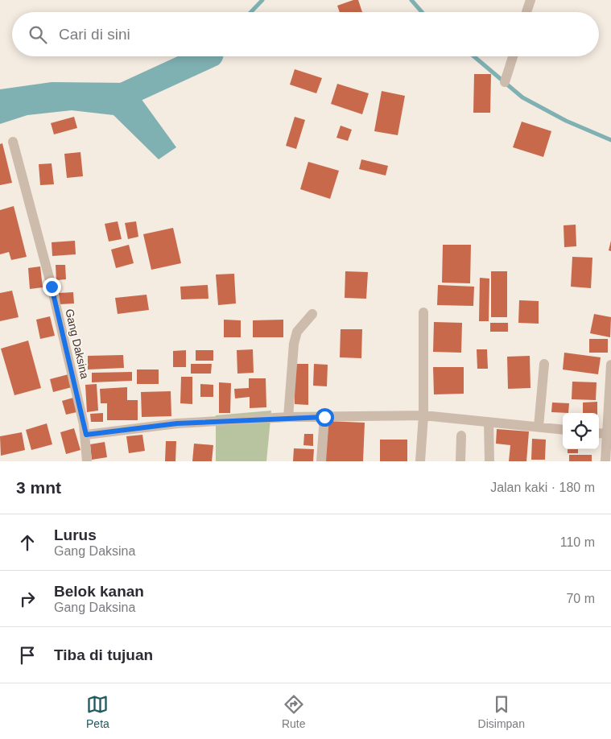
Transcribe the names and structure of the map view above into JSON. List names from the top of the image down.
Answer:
{
  "streets": {
    "street": ["Gang Daksina"]
  },
  "page": {
    "search": "Cari di sini",
    "heading": ["3 mnt", "Jalan kaki · 180 m"],
    "list": [
      ["Lurus", "Gang Daksina", "110 m"],
      ["Belok kanan", "Gang Daksina", "70 m"],
      "Tiba di tujuan"
    ],
    "nav": ["Peta", "Rute", "Disimpan"]
  }
}
